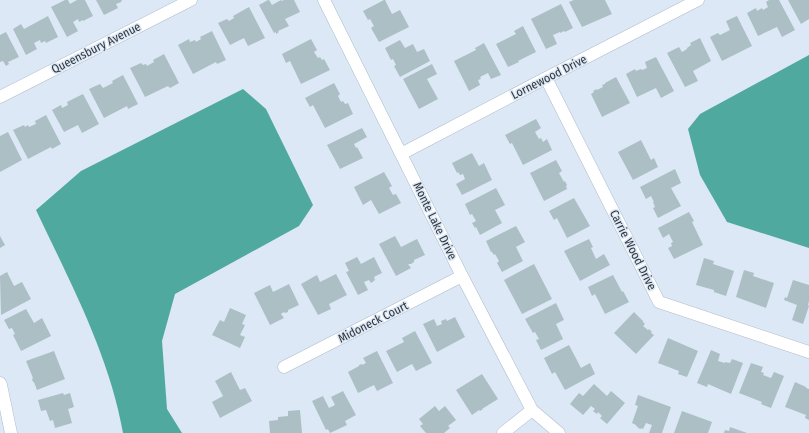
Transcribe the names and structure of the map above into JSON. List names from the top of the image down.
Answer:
{
  "streets": {
    "street": [
      "Queensbury Avenue",
      "Lornewood Drive",
      "Monte Lake Drive",
      "Carrie Wood Drive",
      "Midoneck Court"
    ]
  },
  "crossings": [
    ["Lornewood Drive", "Monte Lake Drive"],
    ["Lornewood Drive", "Carrie Wood Drive"],
    ["Monte Lake Drive", "Midoneck Court"]
  ]
}
